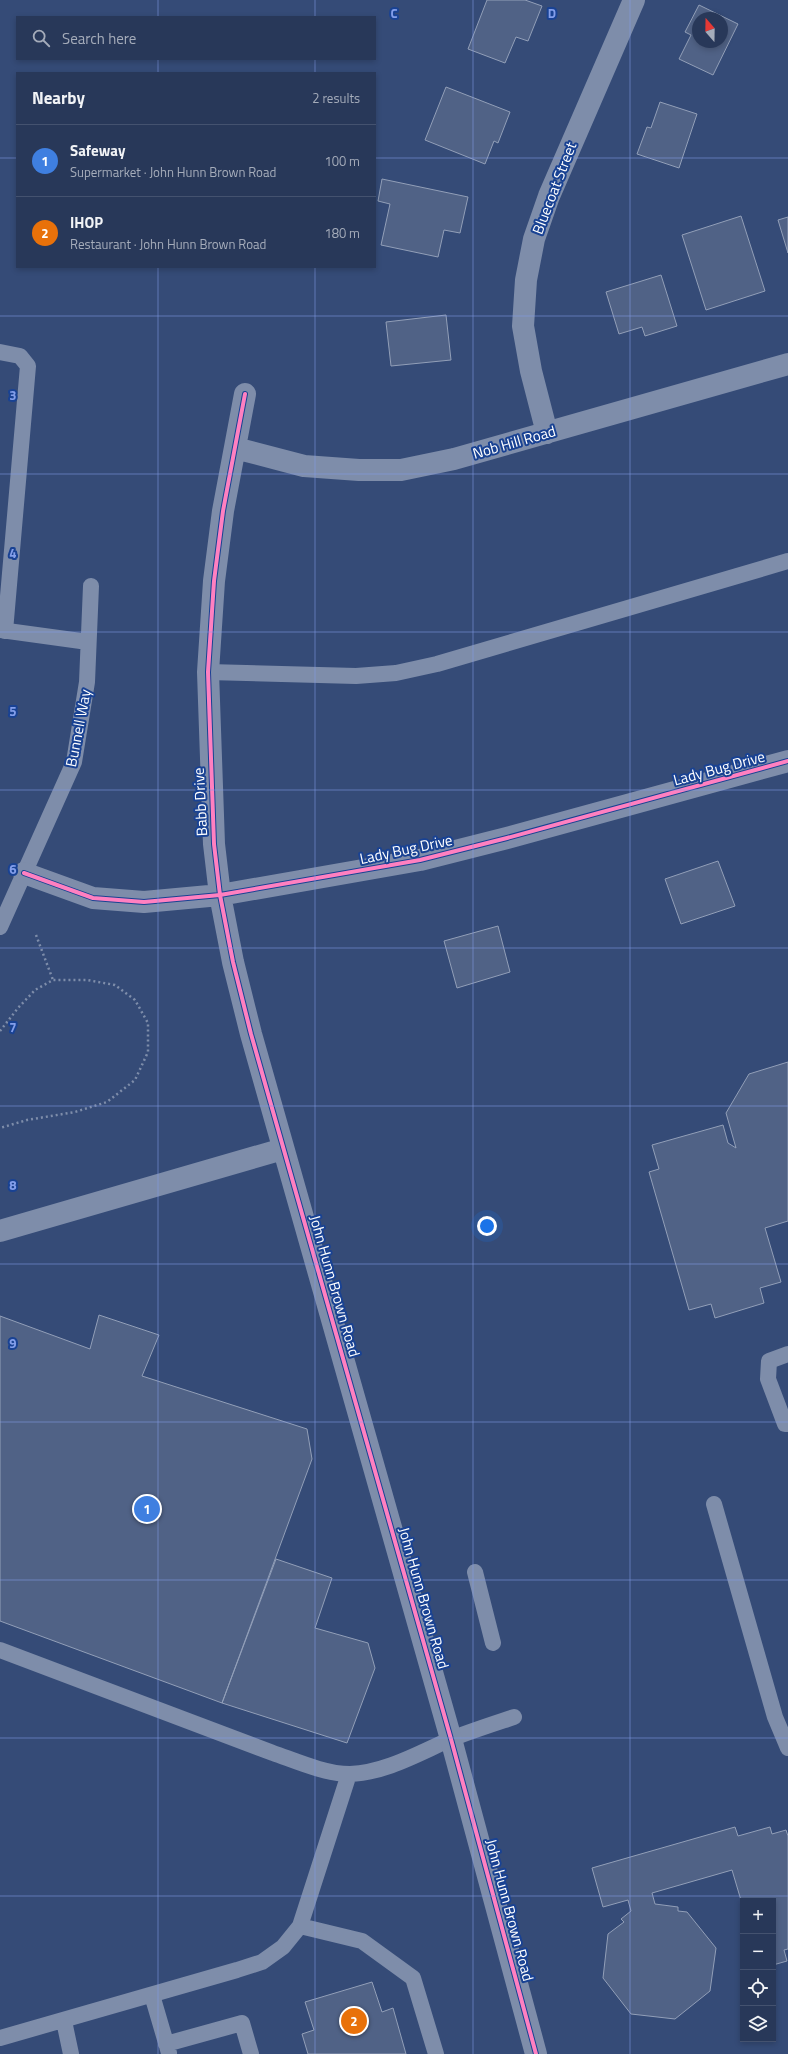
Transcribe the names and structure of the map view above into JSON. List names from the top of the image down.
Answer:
{
  "streets": {
    "street": [
      "Bluecoat Street",
      "Nob Hill Road",
      "Lady Bug Drive",
      "Babb Drive",
      "John Hunn Brown Road"
    ],
    "lane": ["Bunnell Way"]
  },
  "crossings": [
    ["Bluecoat Street", "Nob Hill Road"],
    ["Nob Hill Road", "Babb Drive"],
    ["Bunnell Way", "Lady Bug Drive"],
    ["Lady Bug Drive", "Babb Drive"],
    ["Babb Drive", "John Hunn Brown Road"]
  ],
  "north": "top",
  "page": {
    "search": "Search here",
    "heading": ["Nearby", "2 results"],
    "list": [
      {
        "mark": "1",
        "name": "Safeway",
        "note": "Supermarket · John Hunn Brown Road",
        "value": "100 m"
      },
      {
        "mark": "2",
        "name": "IHOP",
        "note": "Restaurant · John Hunn Brown Road",
        "value": "180 m"
      }
    ],
    "pins": ["1", "2"],
    "map_buttons": ["+", "−"]
  },
  "grid": {
    "columns": ["C", "D"],
    "rows": [
      "3",
      "4",
      "5",
      "6",
      "7",
      "8",
      "9"
    ]
  }
}
